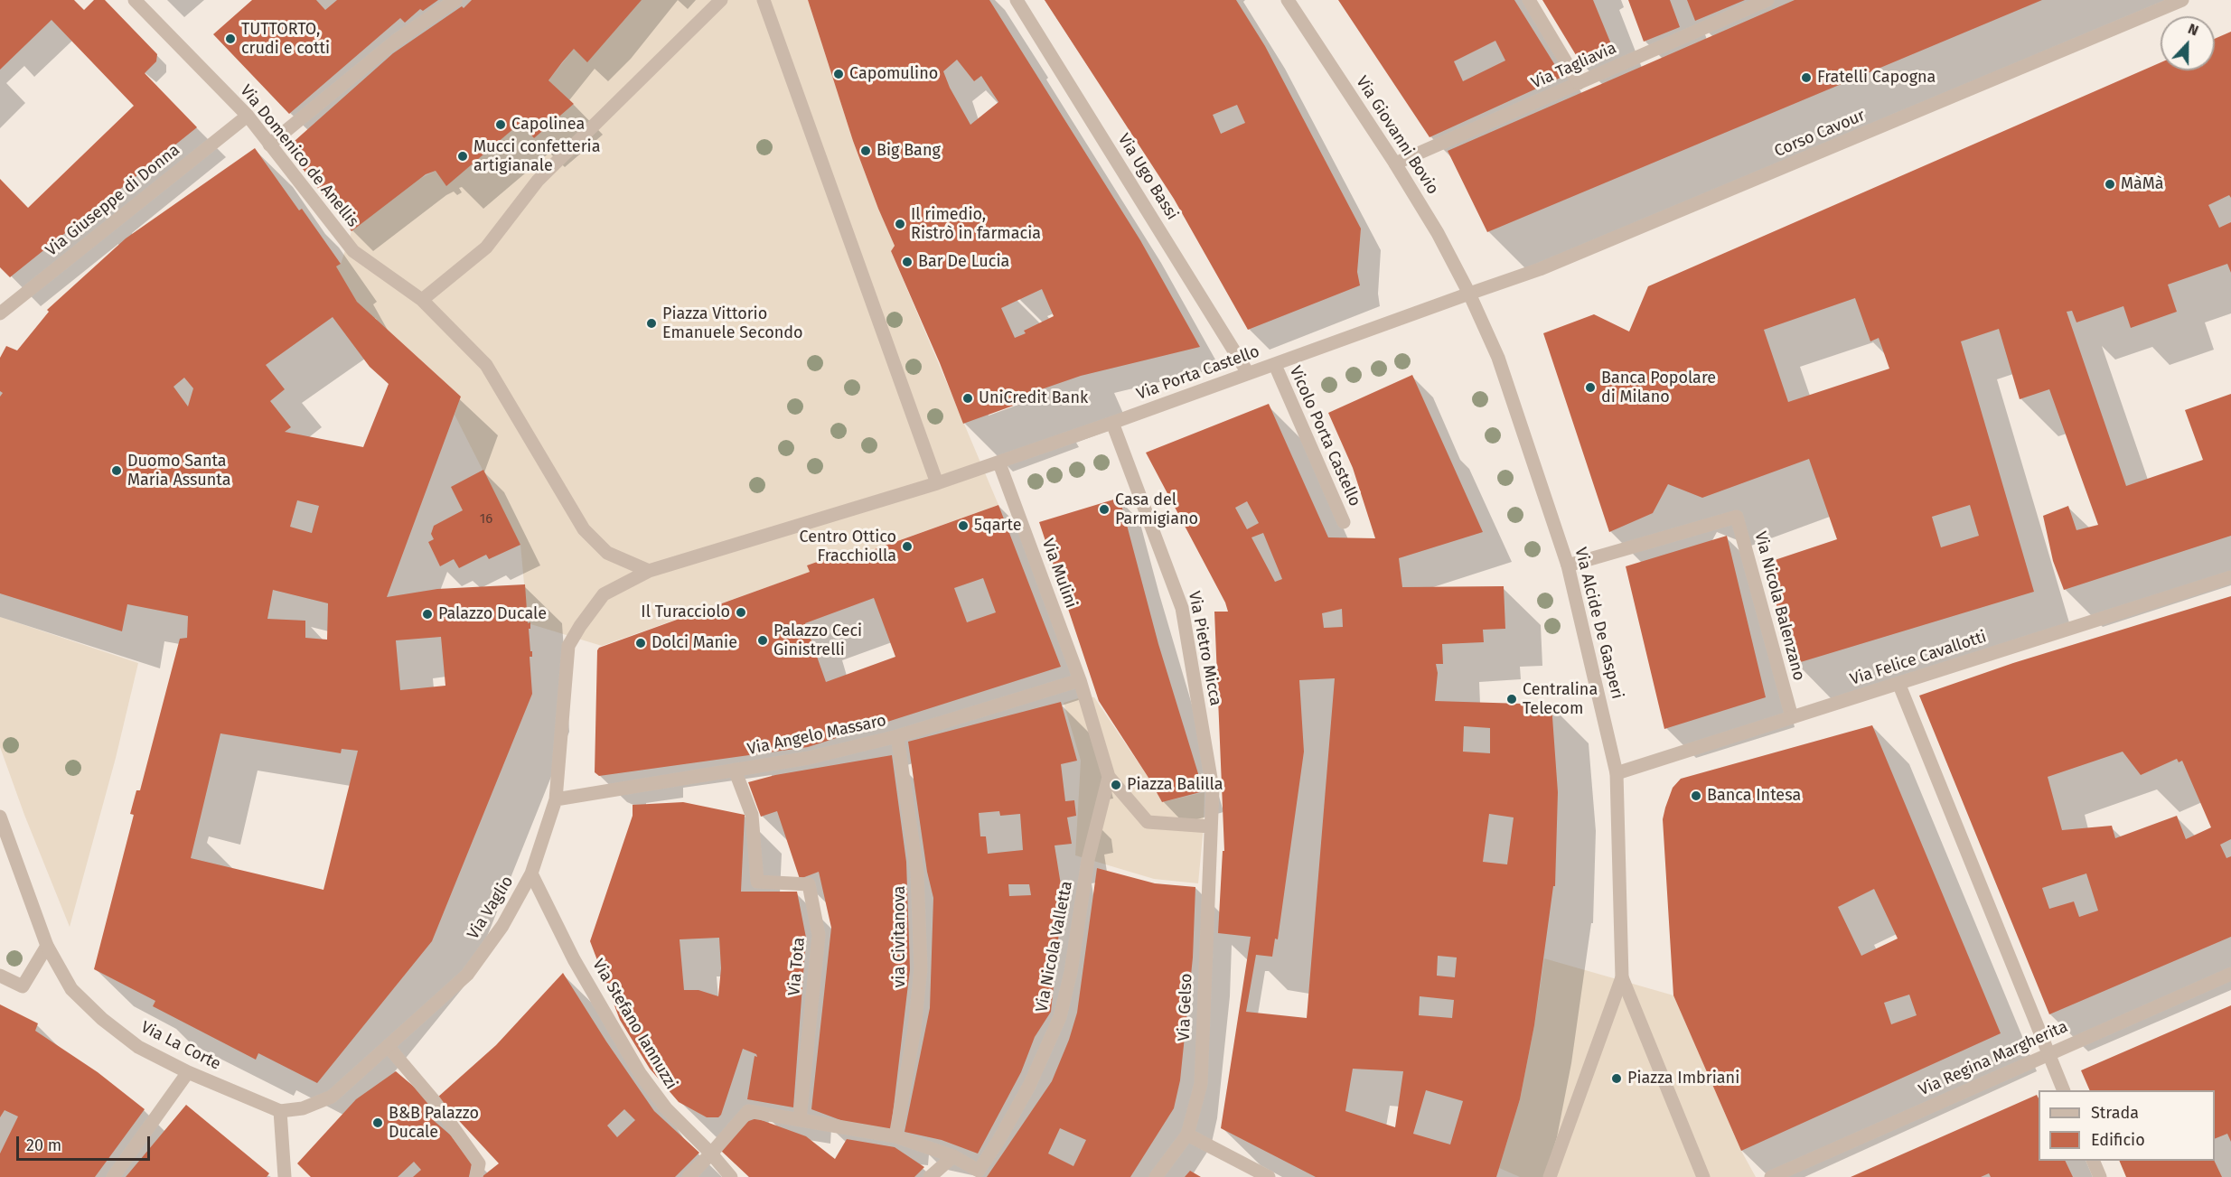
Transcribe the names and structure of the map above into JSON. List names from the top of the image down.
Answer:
{
  "streets": {
    "street": [
      "Via Tagliavia",
      "Corso Cavour",
      "Via Giovanni Bovio",
      "Via Domenico de Anellis",
      "Via Ugo Bassi",
      "Via Giuseppe di Donna",
      "Via Porta Castello",
      "Vicolo Porta Castello",
      "Via Mulini",
      "Via Nicola Balenzano",
      "Via Alcide De Gasperi",
      "Via Pietro Micca",
      "Via Felice Cavallotti",
      "Via Angelo Massaro",
      "Via Vaglio",
      "via Civitanova",
      "Via Nicola Valletta",
      "Via Tota",
      "Via Gelso",
      "Via Stefano Iannuzzi",
      "Via La Corte",
      "Via Regina Margherita"
    ]
  },
  "crossings": [
    ["Via Tagliavia", "Via Giovanni Bovio"],
    ["Corso Cavour", "Via Giovanni Bovio"],
    ["Corso Cavour", "Via Porta Castello"],
    ["Corso Cavour", "Via Alcide De Gasperi"],
    ["Via Giovanni Bovio", "Via Porta Castello"],
    ["Via Giovanni Bovio", "Via Alcide De Gasperi"],
    ["Via Domenico de Anellis", "Via Giuseppe di Donna"],
    ["Via Ugo Bassi", "Via Porta Castello"],
    ["Via Porta Castello", "Vicolo Porta Castello"],
    ["Via Porta Castello", "Via Mulini"],
    ["Via Porta Castello", "Via Alcide De Gasperi"],
    ["Via Porta Castello", "Via Pietro Micca"],
    ["Via Mulini", "Via Angelo Massaro"],
    ["Via Mulini", "Via Nicola Valletta"],
    ["Via Nicola Balenzano", "Via Alcide De Gasperi"],
    ["Via Nicola Balenzano", "Via Felice Cavallotti"],
    ["Via Alcide De Gasperi", "Via Felice Cavallotti"],
    ["Via Pietro Micca", "Via Gelso"],
    ["Via Angelo Massaro", "Via Vaglio"],
    ["Via Angelo Massaro", "via Civitanova"],
    ["Via Angelo Massaro", "Via Tota"],
    ["Via Vaglio", "Via Stefano Iannuzzi"],
    ["Via Vaglio", "Via La Corte"]
  ],
  "places": [
    "TUTTORTO, crudi e cotti",
    "Capomulino",
    "Fratelli Capogna",
    "Capolinea",
    "Big Bang",
    "Mucci confetteria artigianale",
    "MàMà",
    "Il rimedio, Ristrò in farmacia",
    "Bar De Lucia",
    "Piazza Vittorio Emanuele Secondo",
    "Banca Popolare di Milano",
    "UniCredit Bank",
    "Duomo Santa Maria Assunta",
    "Casa del Parmigiano",
    "5qarte",
    "Centro Ottico Fracchiolla",
    "Il Turacciolo",
    "Palazzo Ducale",
    "Palazzo Ceci Ginistrelli",
    "Dolci Manie",
    "Centralina Telecom",
    "Piazza Balilla",
    "Banca Intesa",
    "Piazza Imbriani",
    "B&B Palazzo Ducale"
  ],
  "house_numbers": ["16"],
  "legend": ["Strada", "Edificio"],
  "scale_bar": "20 m",
  "north": "top"
}
